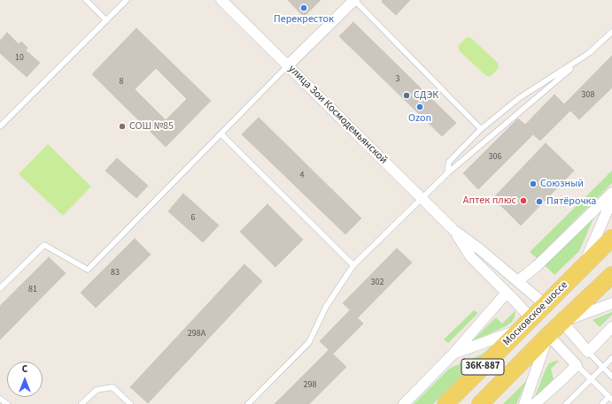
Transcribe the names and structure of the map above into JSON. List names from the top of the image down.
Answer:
{
  "streets": {
    "main road": ["улица Зои Космодемьянской", "Московское шоссе", "36К-887"]
  },
  "crossings": [
    ["улица Зои Космодемьянской", "Московское шоссе"],
    ["улица Зои Космодемьянской", "36К-887"]
  ],
  "places": [
    "Перекресток",
    "СДЭК",
    "Ozon",
    "СОШ №85",
    "Союзный",
    "Аптек плюс",
    "Пятёрочка"
  ],
  "house_numbers": [
    "10",
    "3",
    "8",
    "308",
    "306",
    "4",
    "6",
    "83",
    "302",
    "81",
    "298А",
    "298"
  ],
  "north": "top"
}
